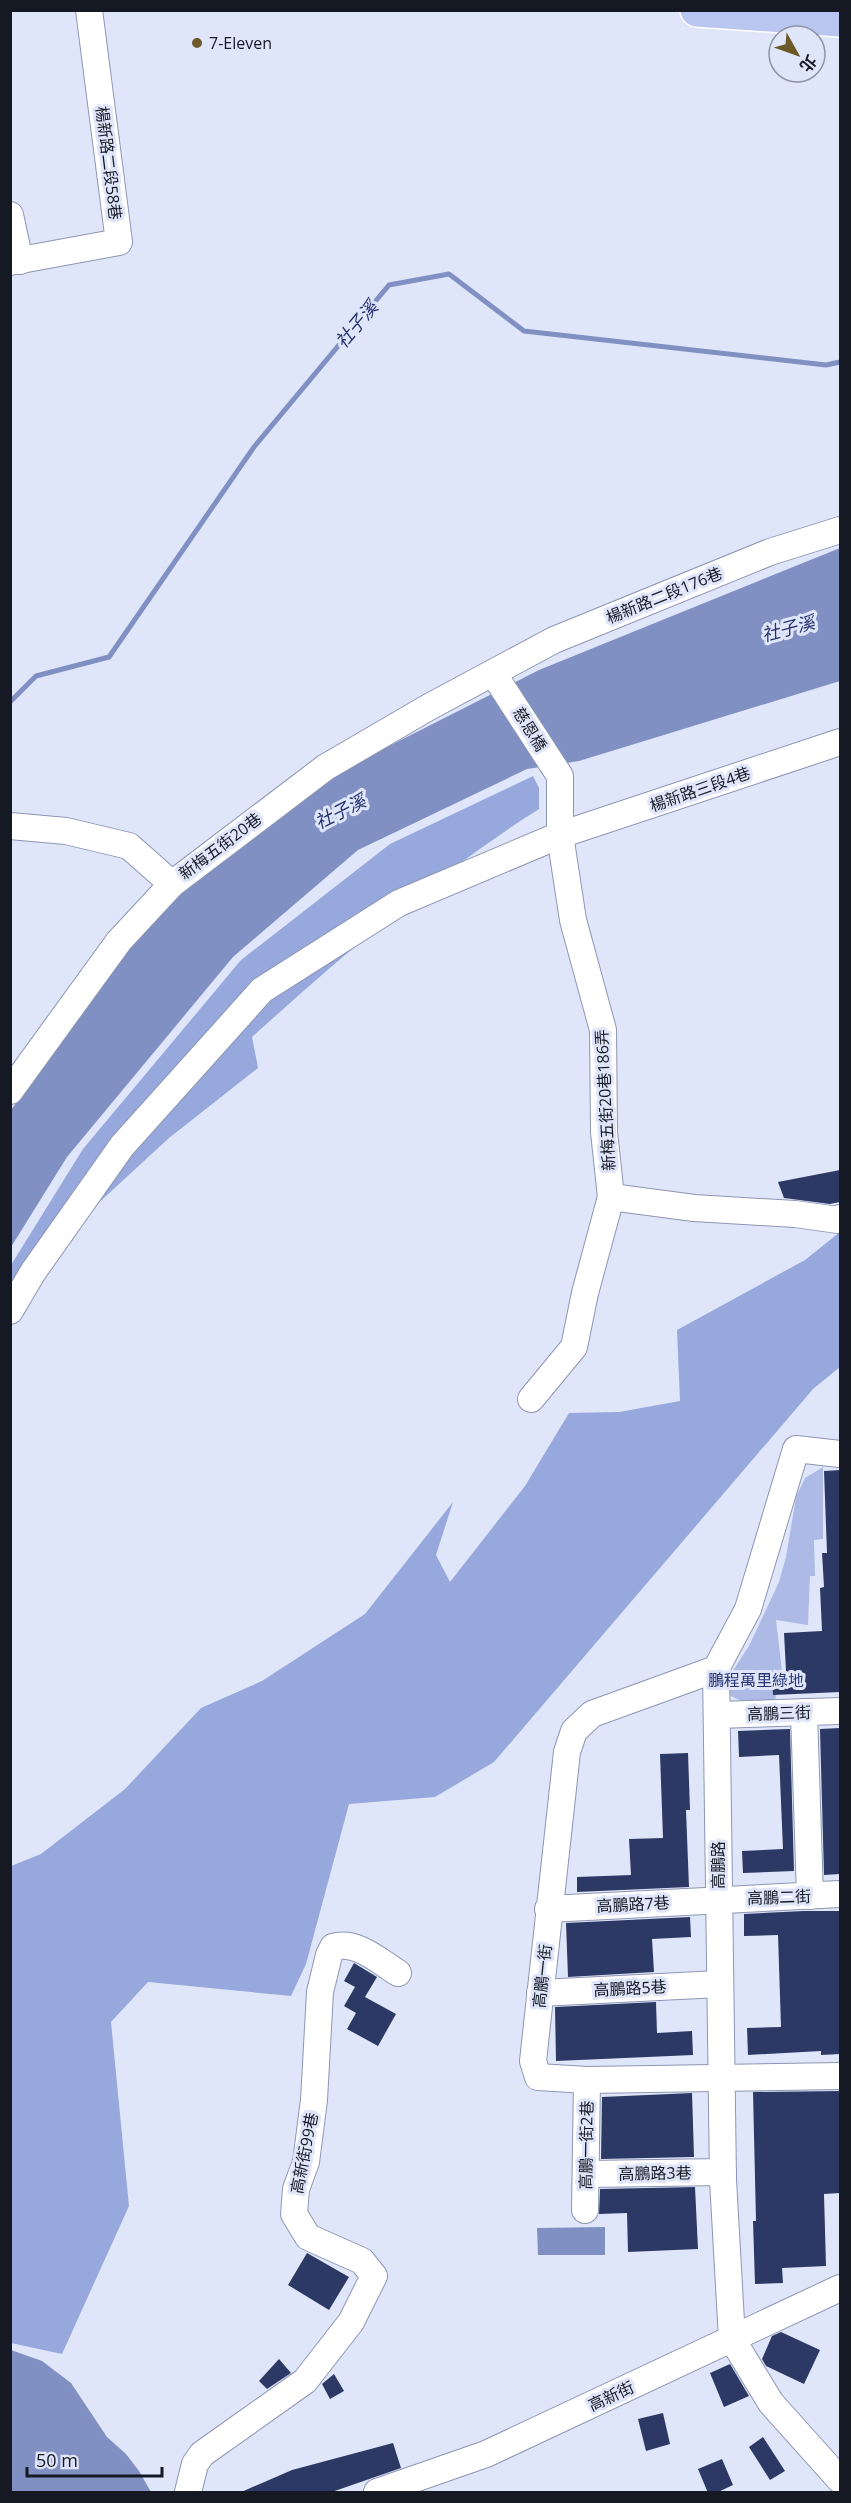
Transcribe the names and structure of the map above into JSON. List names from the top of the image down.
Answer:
{
  "streets": {
    "street": [
      "楊新路二段58巷",
      "楊新路二段176巷",
      "慈恩橋",
      "楊新路三段4巷",
      "新梅五街20巷",
      "新梅五街20巷186弄",
      "高鵬三街",
      "高鵬路",
      "高鵬二街",
      "高鵬路7巷",
      "高鵬一街",
      "高鵬路5巷",
      "高鵬一街2巷",
      "高新街99巷",
      "高鵬路3巷",
      "高新街"
    ]
  },
  "crossings": [
    ["楊新路二段176巷", "慈恩橋"],
    ["楊新路二段176巷", "新梅五街20巷"],
    ["慈恩橋", "新梅五街20巷"],
    ["慈恩橋", "新梅五街20巷186弄"],
    ["楊新路三段4巷", "新梅五街20巷186弄"],
    ["高鵬三街", "高鵬路"],
    ["高鵬路", "高鵬二街"],
    ["高鵬路", "高鵬路7巷"],
    ["高鵬路", "高鵬一街"],
    ["高鵬路", "高鵬路5巷"],
    ["高鵬路", "高鵬路3巷"],
    ["高鵬路", "高新街"],
    ["高鵬二街", "高鵬路7巷"],
    ["高鵬路7巷", "高鵬一街"],
    ["高鵬一街", "高鵬路5巷"],
    ["高鵬一街", "高鵬一街2巷"],
    ["高鵬一街2巷", "高鵬路3巷"]
  ],
  "water": ["社子溪"],
  "parks": ["鵬程萬里綠地"],
  "places": ["7-Eleven"],
  "scale_bar": "50 m",
  "north": "bottom right"
}
